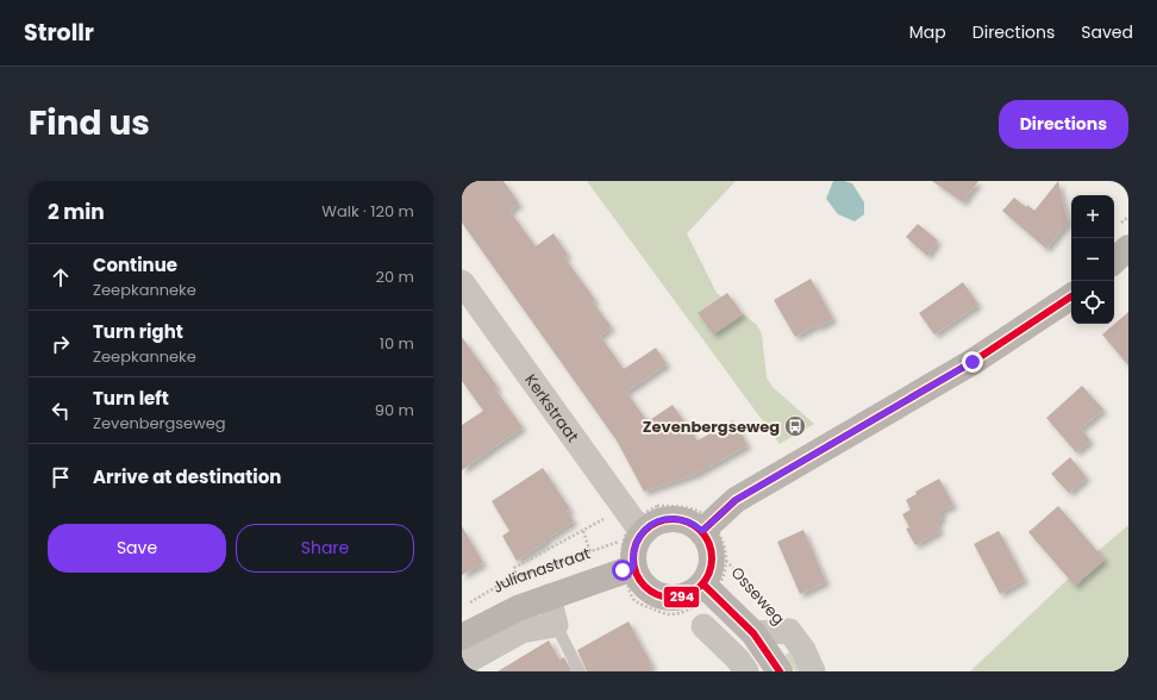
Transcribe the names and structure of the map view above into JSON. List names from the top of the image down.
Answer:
{
  "streets": {
    "street": ["Kerkstraat", "Julianastraat", "Osseweg"]
  },
  "crossings": [
    ["Kerkstraat", "Julianastraat"],
    ["Kerkstraat", "Osseweg"],
    ["Julianastraat", "Osseweg"]
  ],
  "places": {
    "bus stop": ["Zevenbergseweg"]
  },
  "lines": ["transit line 294"],
  "page": {
    "header": "Strollr",
    "nav": ["Map", "Directions", "Saved"],
    "title": "Find us",
    "buttons": [
      "Directions",
      ["Save", "Share"]
    ],
    "heading": ["2 min", "Walk · 120 m"],
    "map_buttons": ["+", "−"],
    "list": [
      ["Continue", "Zeepkanneke", "20 m"],
      ["Turn right", "Zeepkanneke", "10 m"],
      ["Turn left", "Zevenbergseweg", "90 m"],
      "Arrive at destination"
    ]
  }
}
